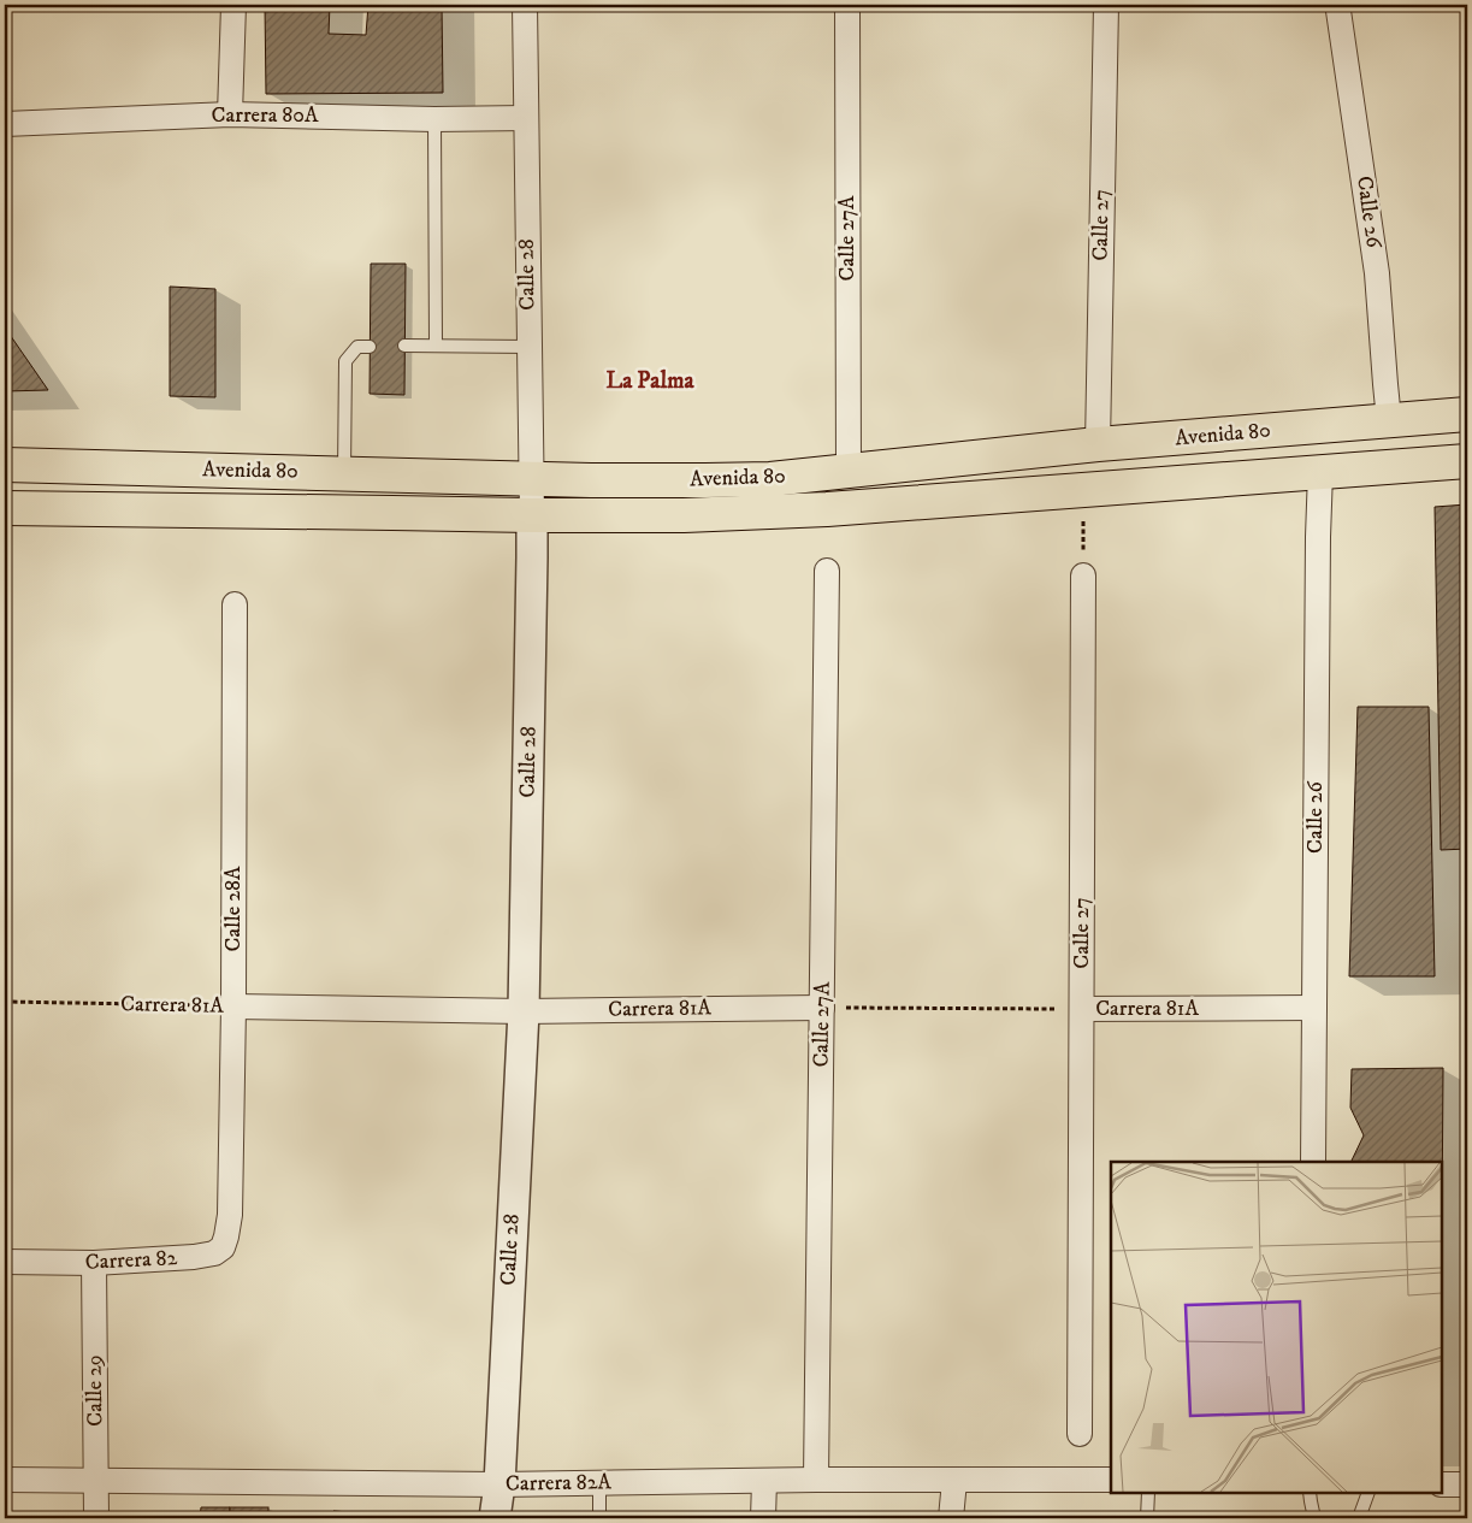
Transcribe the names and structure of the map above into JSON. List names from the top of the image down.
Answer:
{
  "streets": {
    "main road": ["Avenida 80"],
    "street": [
      "Carrera 80A",
      "Calle 26",
      "Calle 27",
      "Calle 27A",
      "Calle 28",
      "Calle 28A",
      "Carrera 81A",
      "Carrera 82",
      "Calle 29",
      "Carrera 82A"
    ]
  },
  "crossings": [
    ["Carrera 80A", "Calle 28"],
    ["Calle 26", "Avenida 80"],
    ["Calle 26", "Carrera 81A"],
    ["Calle 27", "Avenida 80"],
    ["Calle 27", "Carrera 81A"],
    ["Calle 27A", "Avenida 80"],
    ["Calle 27A", "Carrera 81A"],
    ["Calle 27A", "Carrera 82A"],
    ["Calle 28", "Avenida 80"],
    ["Calle 28", "Carrera 81A"],
    ["Calle 28", "Carrera 82A"],
    ["Calle 28A", "Carrera 81A"],
    ["Calle 28A", "Carrera 82"],
    ["Carrera 82", "Calle 29"],
    ["Calle 29", "Carrera 82A"]
  ],
  "districts": ["La Palma"]
}
